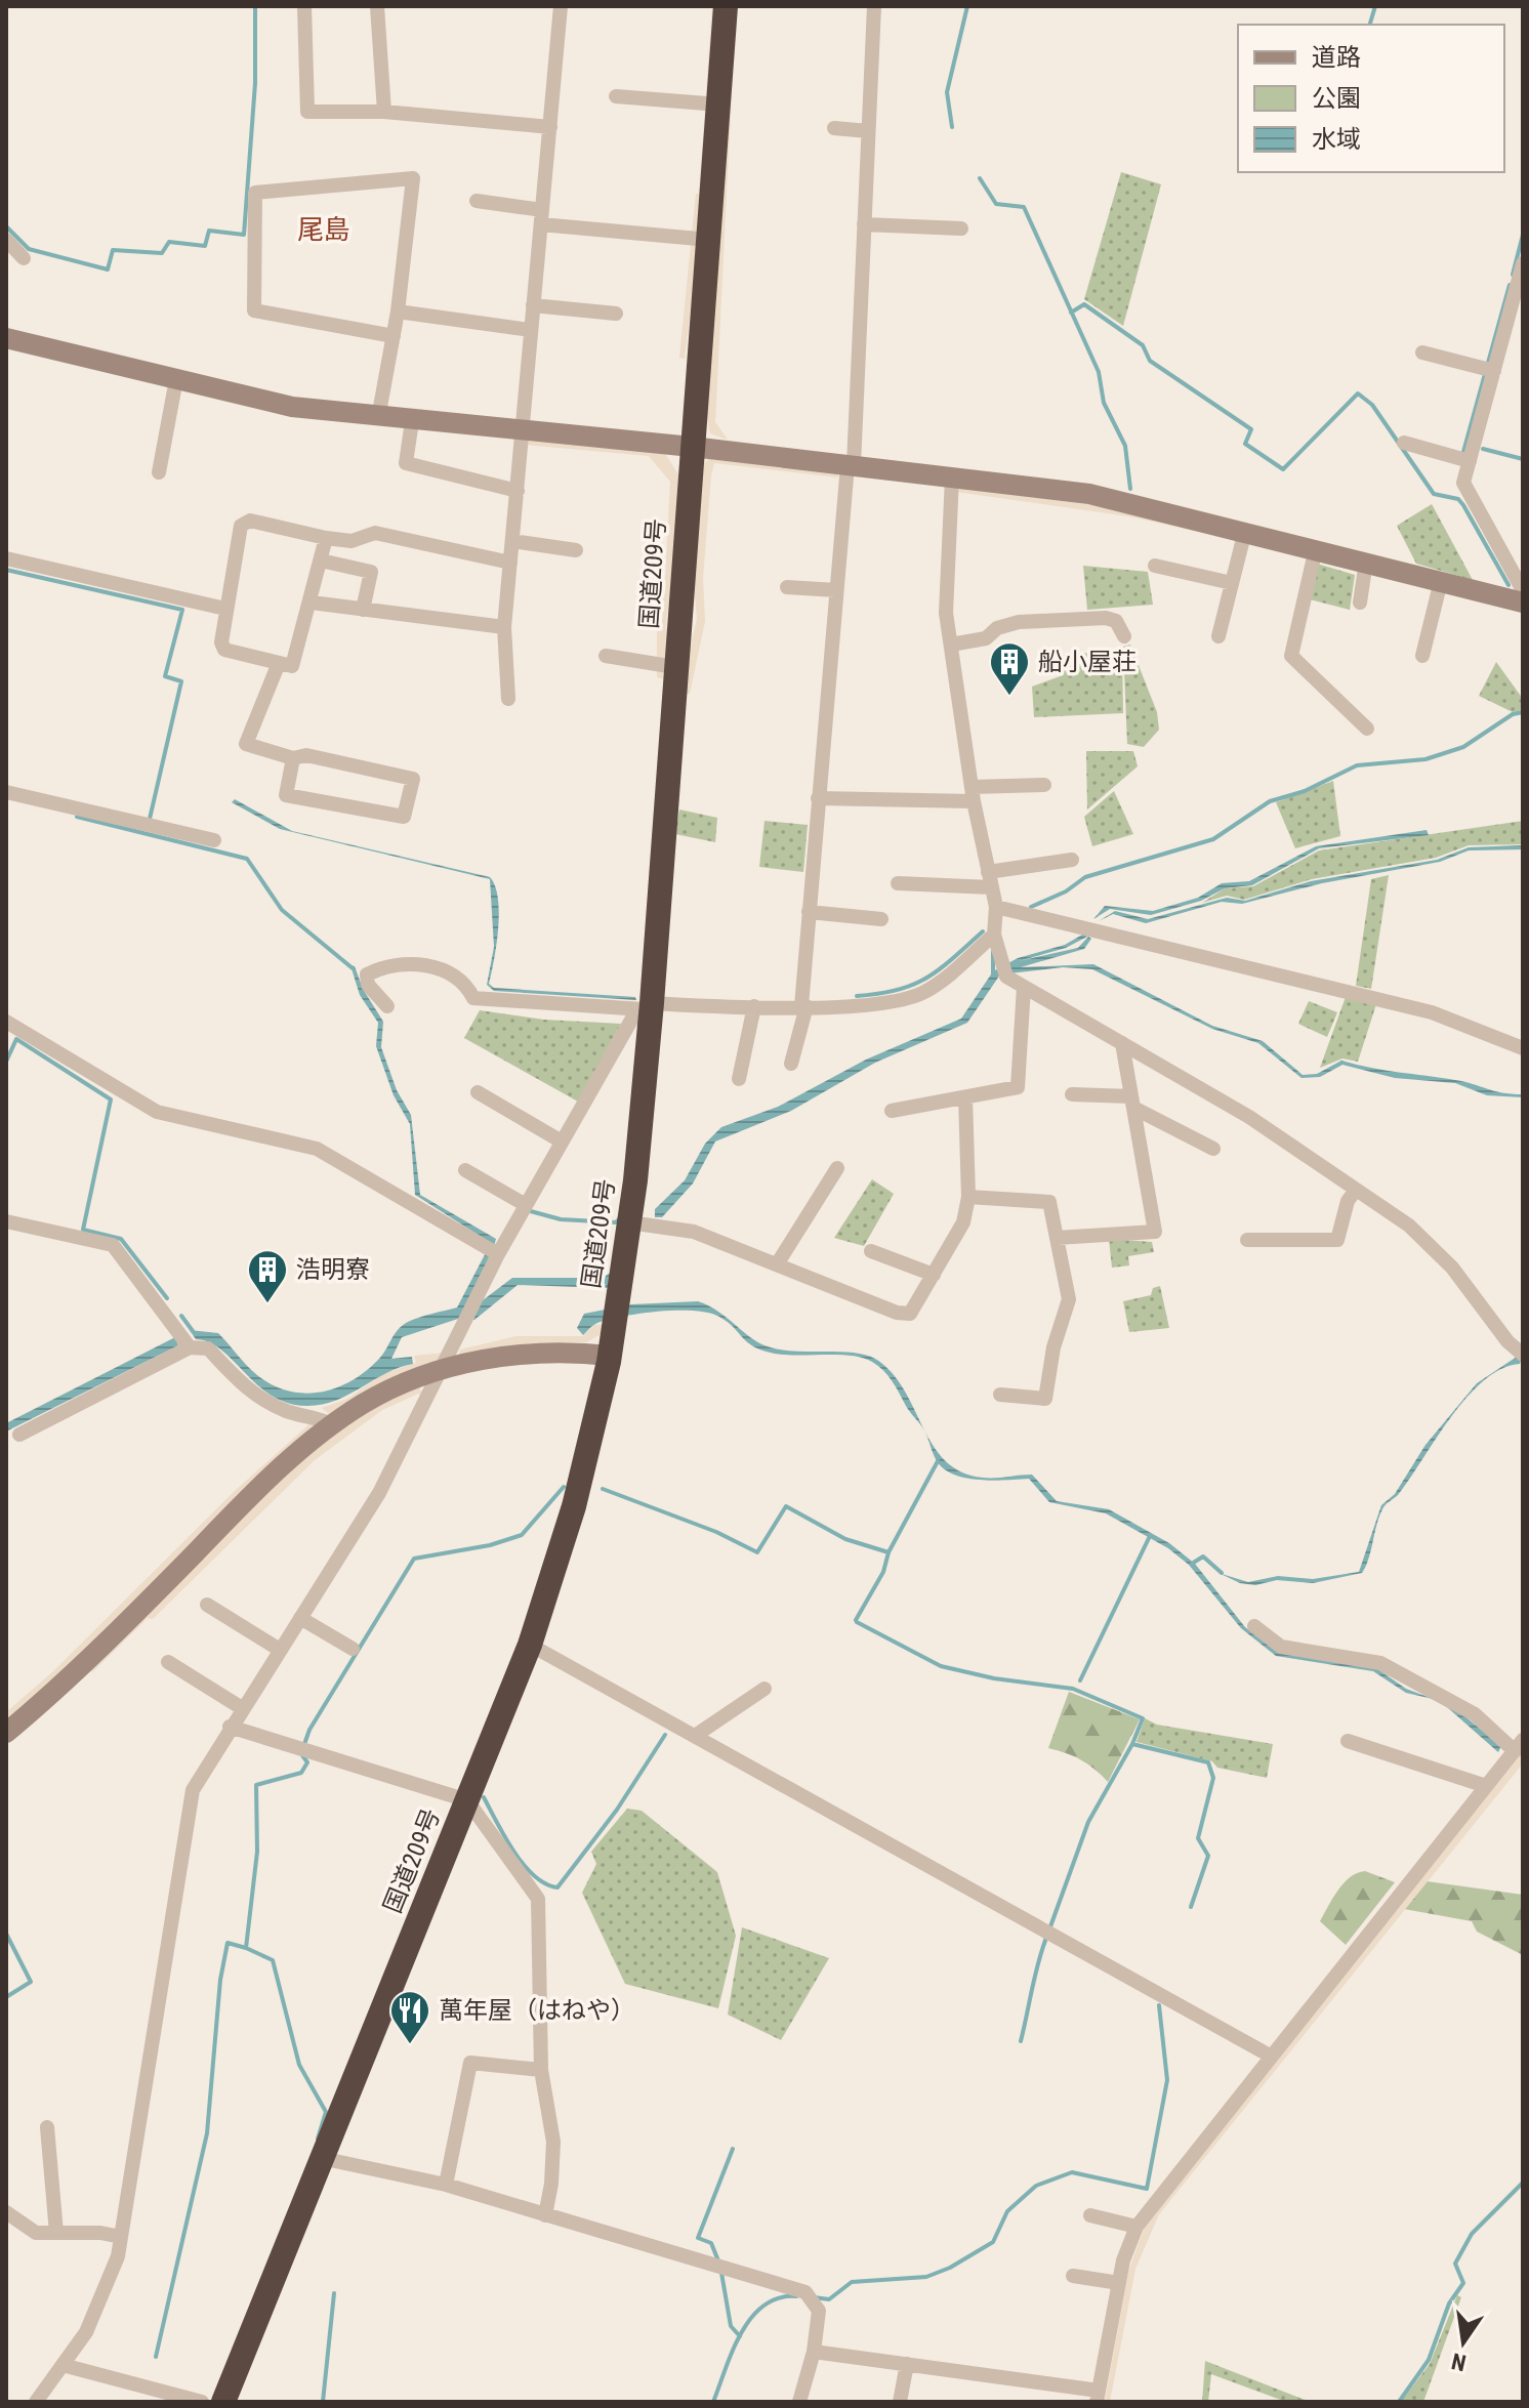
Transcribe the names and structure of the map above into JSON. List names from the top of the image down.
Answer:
{
  "streets": {
    "highway": ["国道209号"]
  },
  "districts": ["尾島"],
  "places": {
    "building": ["船小屋荘", "浩明寮"],
    "restaurant": ["萬年屋（はねや）"]
  },
  "legend": ["道路", "公園", "水域"],
  "north": "bottom"
}
